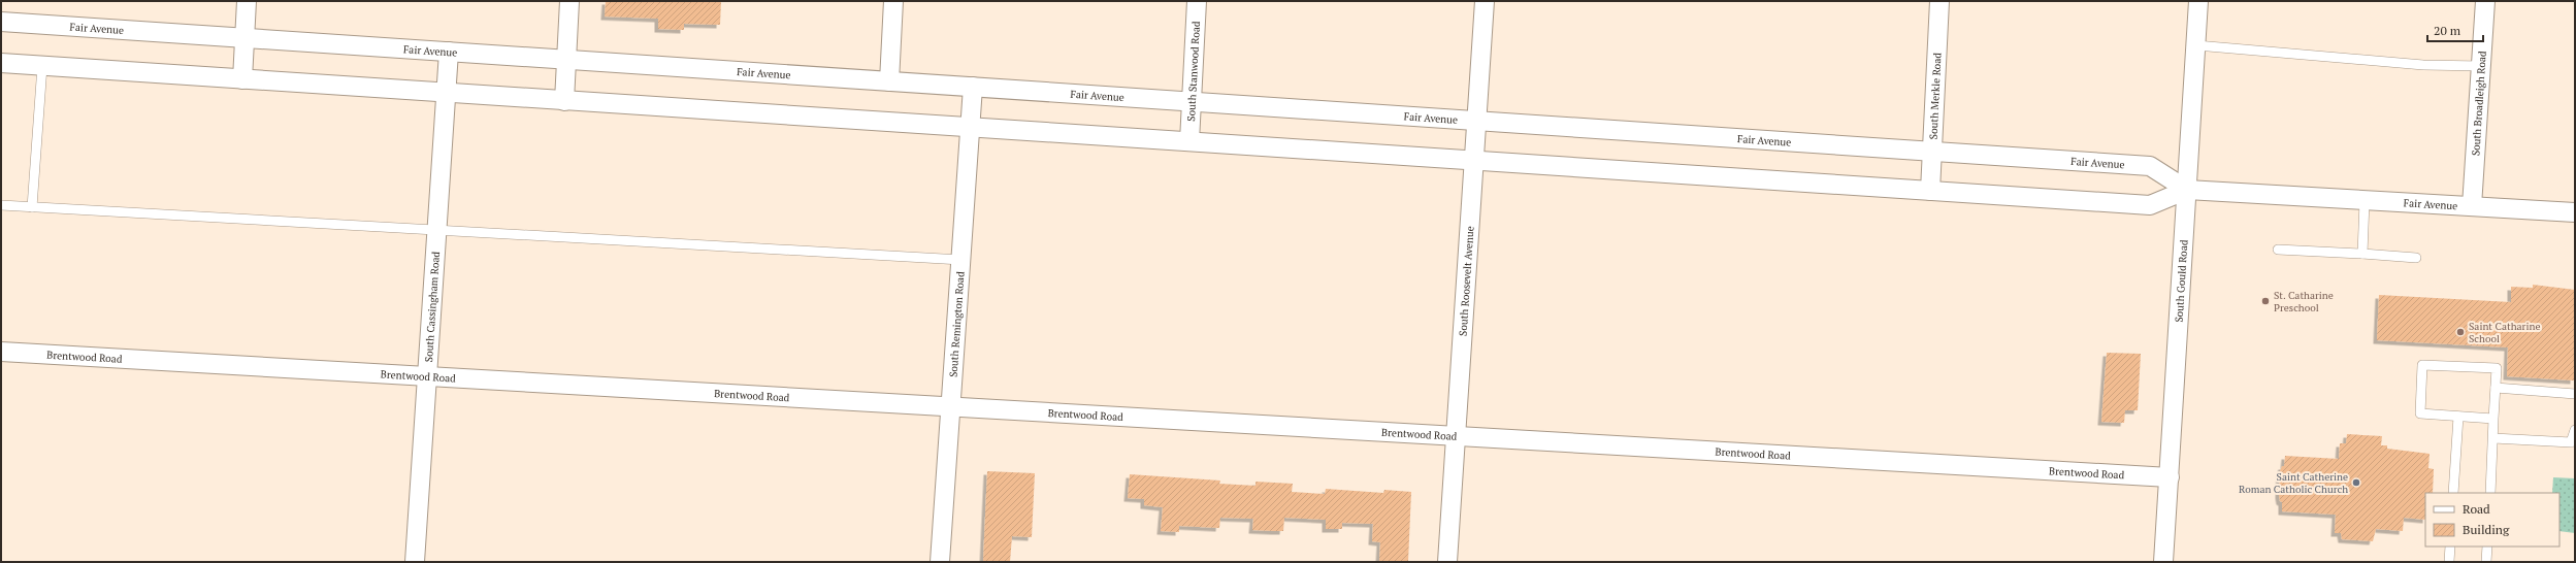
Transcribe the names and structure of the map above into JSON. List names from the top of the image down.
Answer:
{
  "streets": {
    "street": [
      "Fair Avenue",
      "South Stanwood Road",
      "South Merkle Road",
      "South Broadleigh Road",
      "South Roosevelt Avenue",
      "South Gould Road",
      "South Cassingham Road",
      "South Remington Road",
      "Brentwood Road"
    ]
  },
  "crossings": [
    ["Fair Avenue", "South Stanwood Road"],
    ["Fair Avenue", "South Merkle Road"],
    ["Fair Avenue", "South Broadleigh Road"],
    ["Fair Avenue", "South Roosevelt Avenue"],
    ["Fair Avenue", "South Gould Road"],
    ["Fair Avenue", "South Cassingham Road"],
    ["Fair Avenue", "South Remington Road"],
    ["South Roosevelt Avenue", "Brentwood Road"],
    ["South Gould Road", "Brentwood Road"],
    ["South Cassingham Road", "Brentwood Road"],
    ["South Remington Road", "Brentwood Road"]
  ],
  "places": ["St. Catharine Preschool", "Saint Catharine School", "Saint Catherine Roman Catholic Church"],
  "legend": ["Road", "Building"],
  "scale_bar": "20 m"
}
